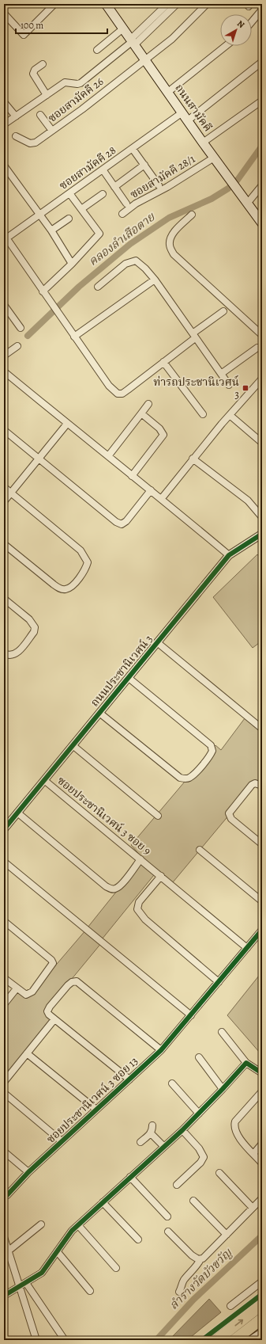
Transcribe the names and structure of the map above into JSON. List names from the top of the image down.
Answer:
{
  "streets": {
    "main road": ["ถนนสามัคคี"],
    "street": [
      "ซอยสามัคคี 26",
      "ซอยสามัคคี 28",
      "ซอยสามัคคี 28/1",
      "ถนนประชานิเวศน์ 3",
      "ซอยประชานิเวศน์ 3 ซอย 9",
      "ซอยประชานิเวศน์ 3 ซอย 13"
    ]
  },
  "crossings": [
    ["ซอยสามัคคี 26", "ถนนสามัคคี"],
    ["ถนนสามัคคี", "ซอยสามัคคี 28"],
    ["ถนนสามัคคี", "ซอยสามัคคี 28/1"],
    ["ถนนประชานิเวศน์ 3", "ซอยประชานิเวศน์ 3 ซอย 9"],
    ["ซอยประชานิเวศน์ 3 ซอย 9", "ซอยประชานิเวศน์ 3 ซอย 13"]
  ],
  "water": ["คลองลำเสือตาย", "ลำรางวัดบัวขวัญ"],
  "places": {
    "transit": ["ท่ารถประชานิเวศน์ 3"]
  },
  "scale_bar": "100 m",
  "north": "top right"
}
